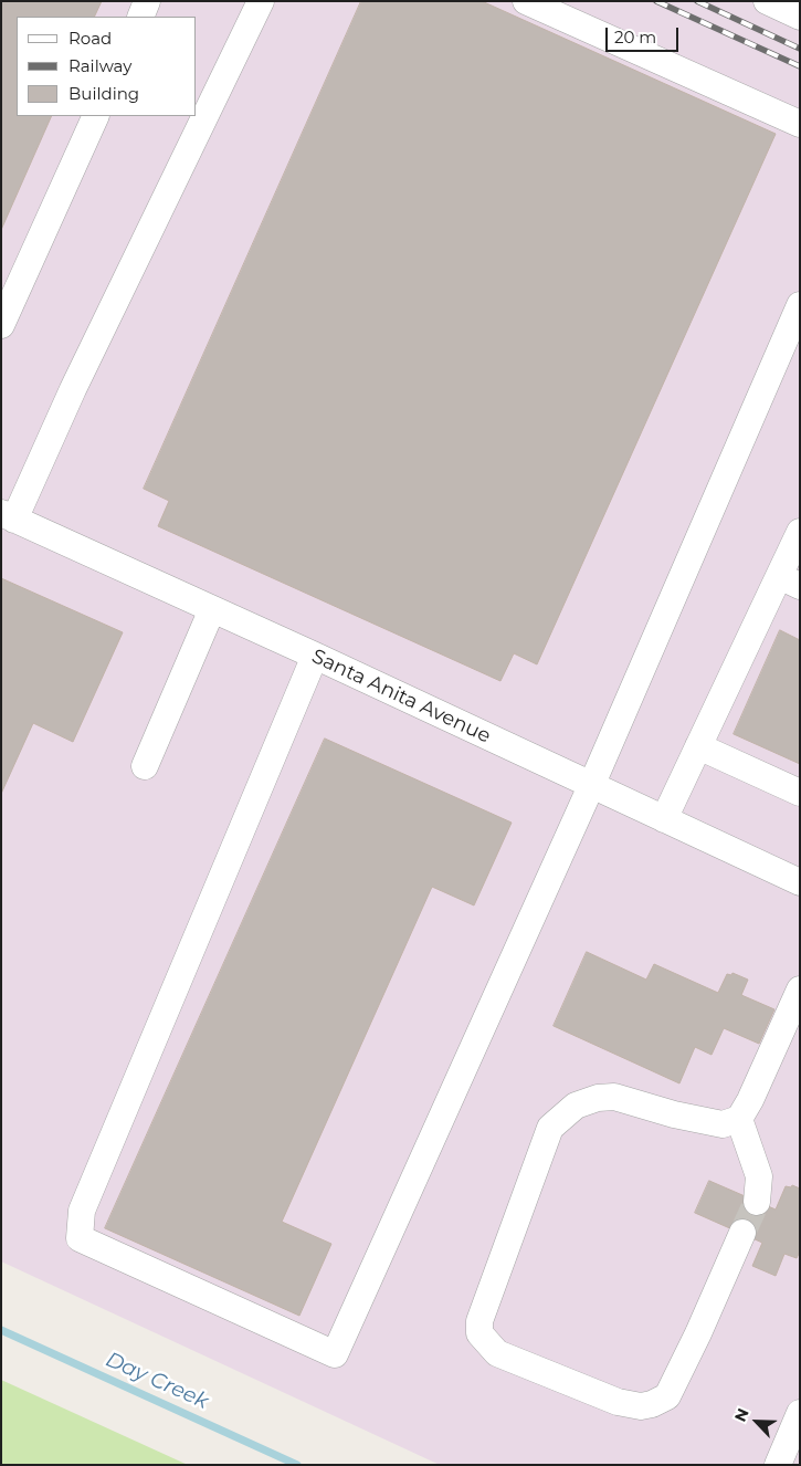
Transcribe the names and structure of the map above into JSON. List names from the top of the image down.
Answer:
{
  "streets": {
    "street": ["Santa Anita Avenue"]
  },
  "water": ["Day Creek"],
  "legend": ["Road", "Railway", "Building"],
  "scale_bar": "20 m",
  "north": "top left"
}
